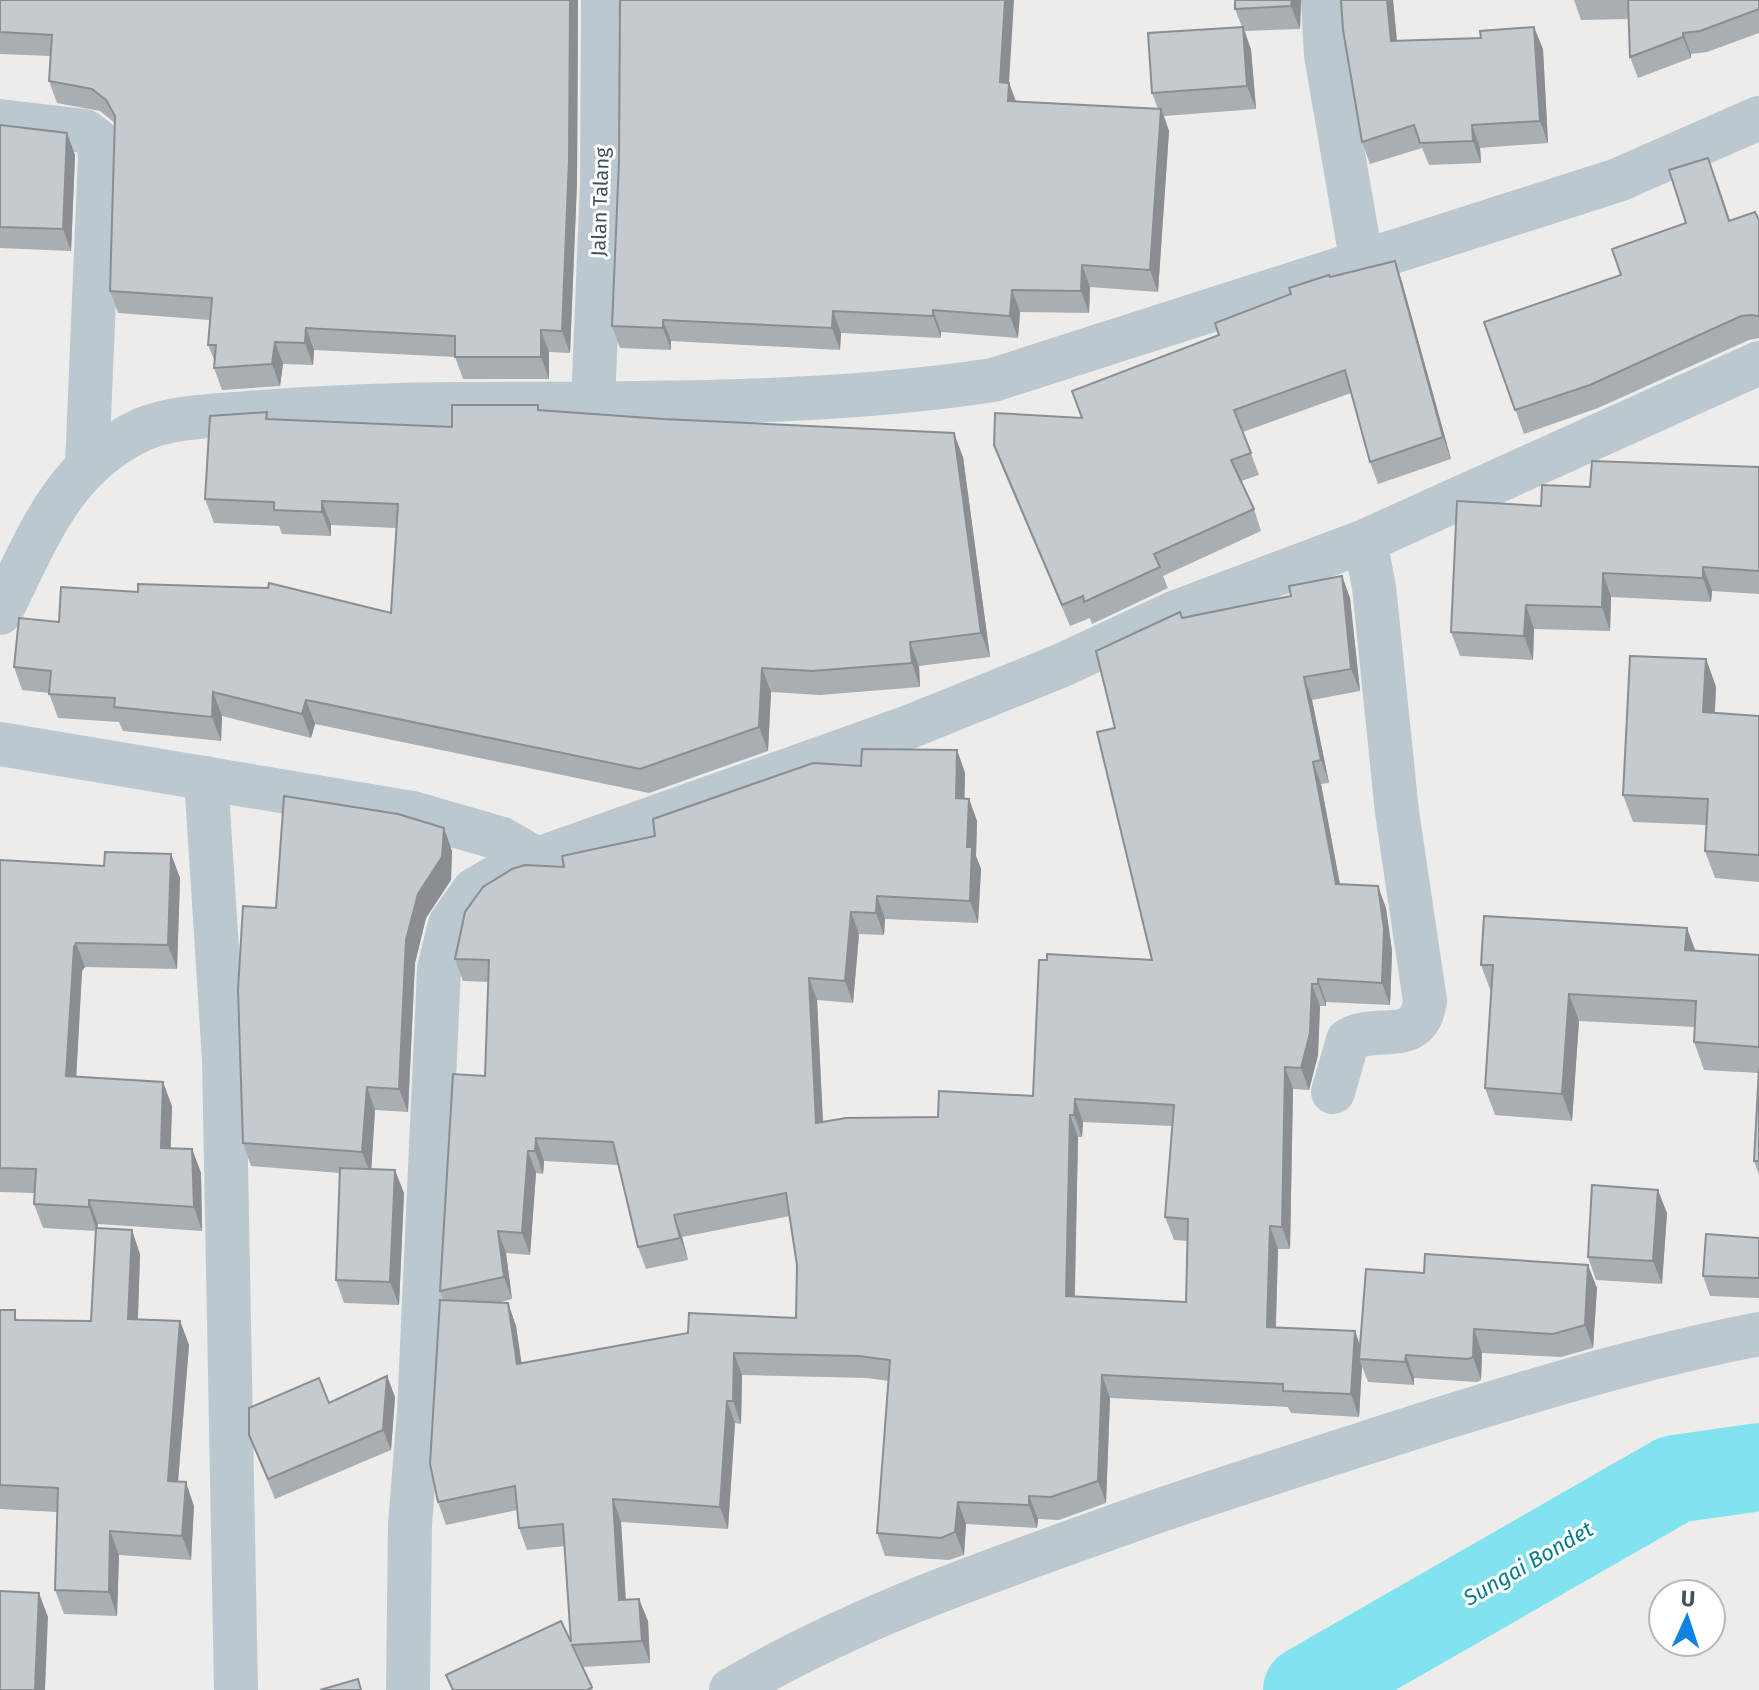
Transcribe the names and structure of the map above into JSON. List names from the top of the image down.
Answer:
{
  "streets": {
    "street": ["Jalan Talang"]
  },
  "water": ["Sungai Bondet"],
  "north": "top"
}
